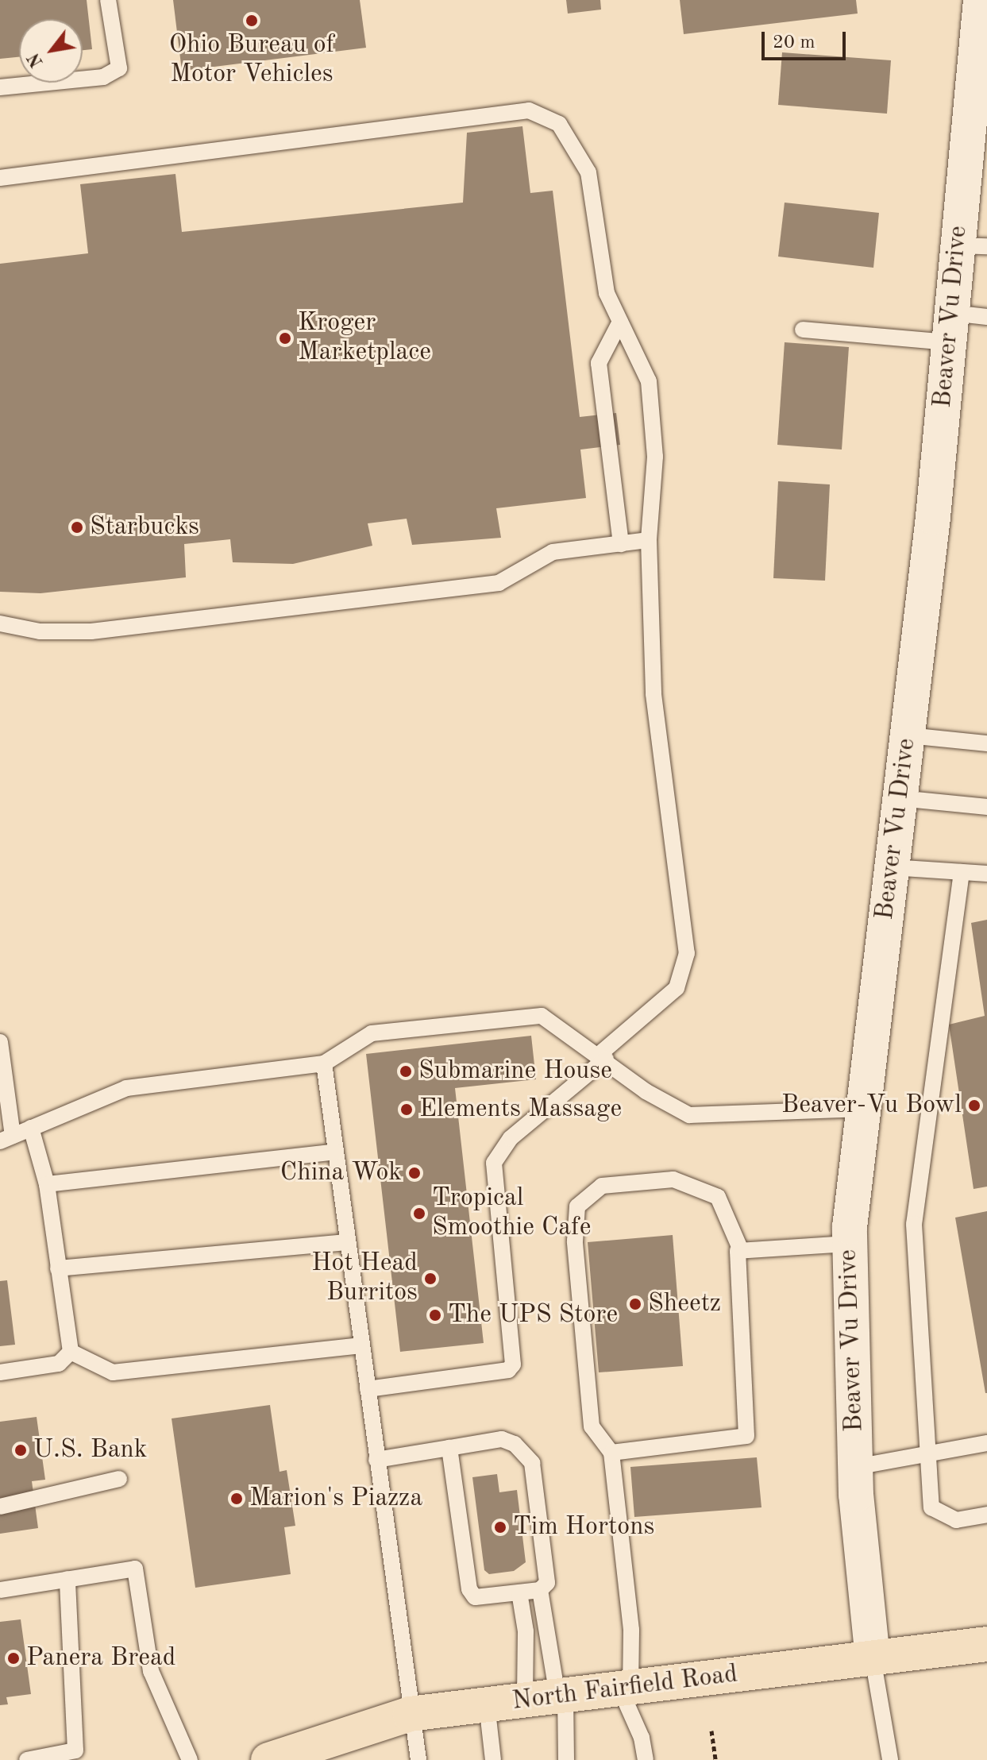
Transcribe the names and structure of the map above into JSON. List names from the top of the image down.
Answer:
{
  "streets": {
    "main road": ["North Fairfield Road"],
    "street": ["Beaver Vu Drive"]
  },
  "crossings": [
    ["Beaver Vu Drive", "North Fairfield Road"]
  ],
  "places": [
    "Ohio Bureau of Motor Vehicles",
    "Kroger Marketplace",
    "Starbucks",
    "Submarine House",
    "Beaver-Vu Bowl",
    "Elements Massage",
    "China Wok",
    "Tropical Smoothie Cafe",
    "Hot Head Burritos",
    "Sheetz",
    "The UPS Store",
    "U.S. Bank",
    "Marion's Piazza",
    "Tim Hortons",
    "Panera Bread"
  ],
  "scale_bar": "20 m",
  "north": "bottom left"
}
